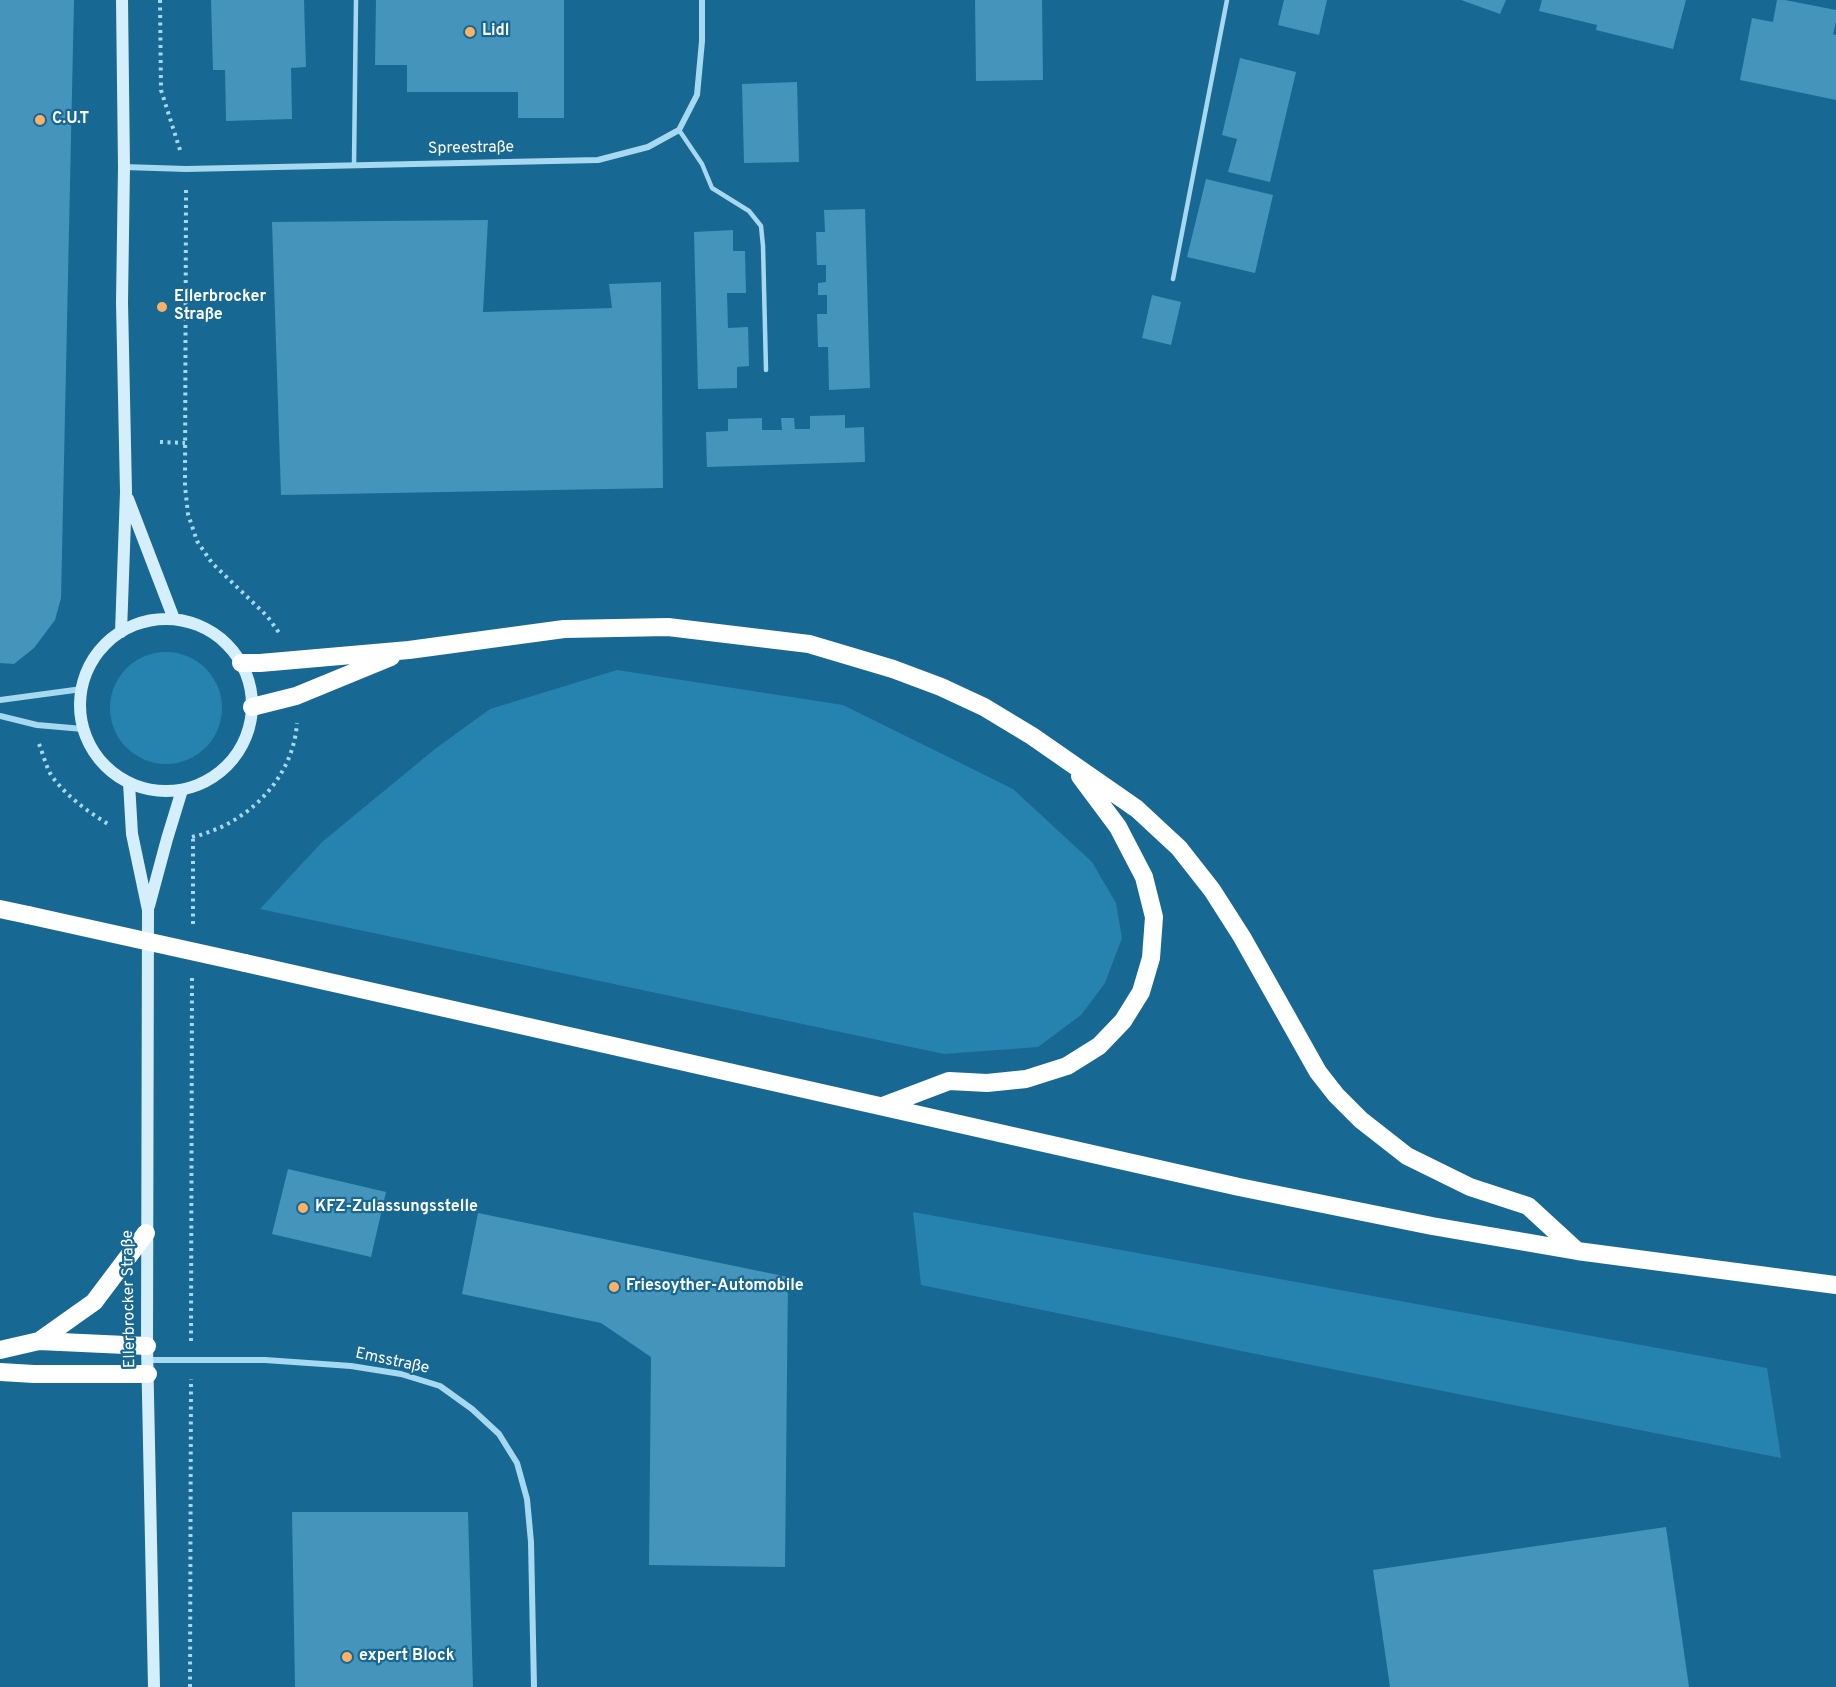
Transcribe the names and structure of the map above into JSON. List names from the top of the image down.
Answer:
{
  "streets": {
    "main road": ["Ellerbrocker Straße"],
    "street": ["Spreestraße", "Emsstraße"]
  },
  "crossings": [
    ["Ellerbrocker Straße", "Emsstraße"]
  ],
  "places": [
    "Lidl",
    "C.U.T",
    "Ellerbrocker Straße",
    "KFZ-Zulassungsstelle",
    "Friesoyther-Automobile",
    "expert Block"
  ]
}
